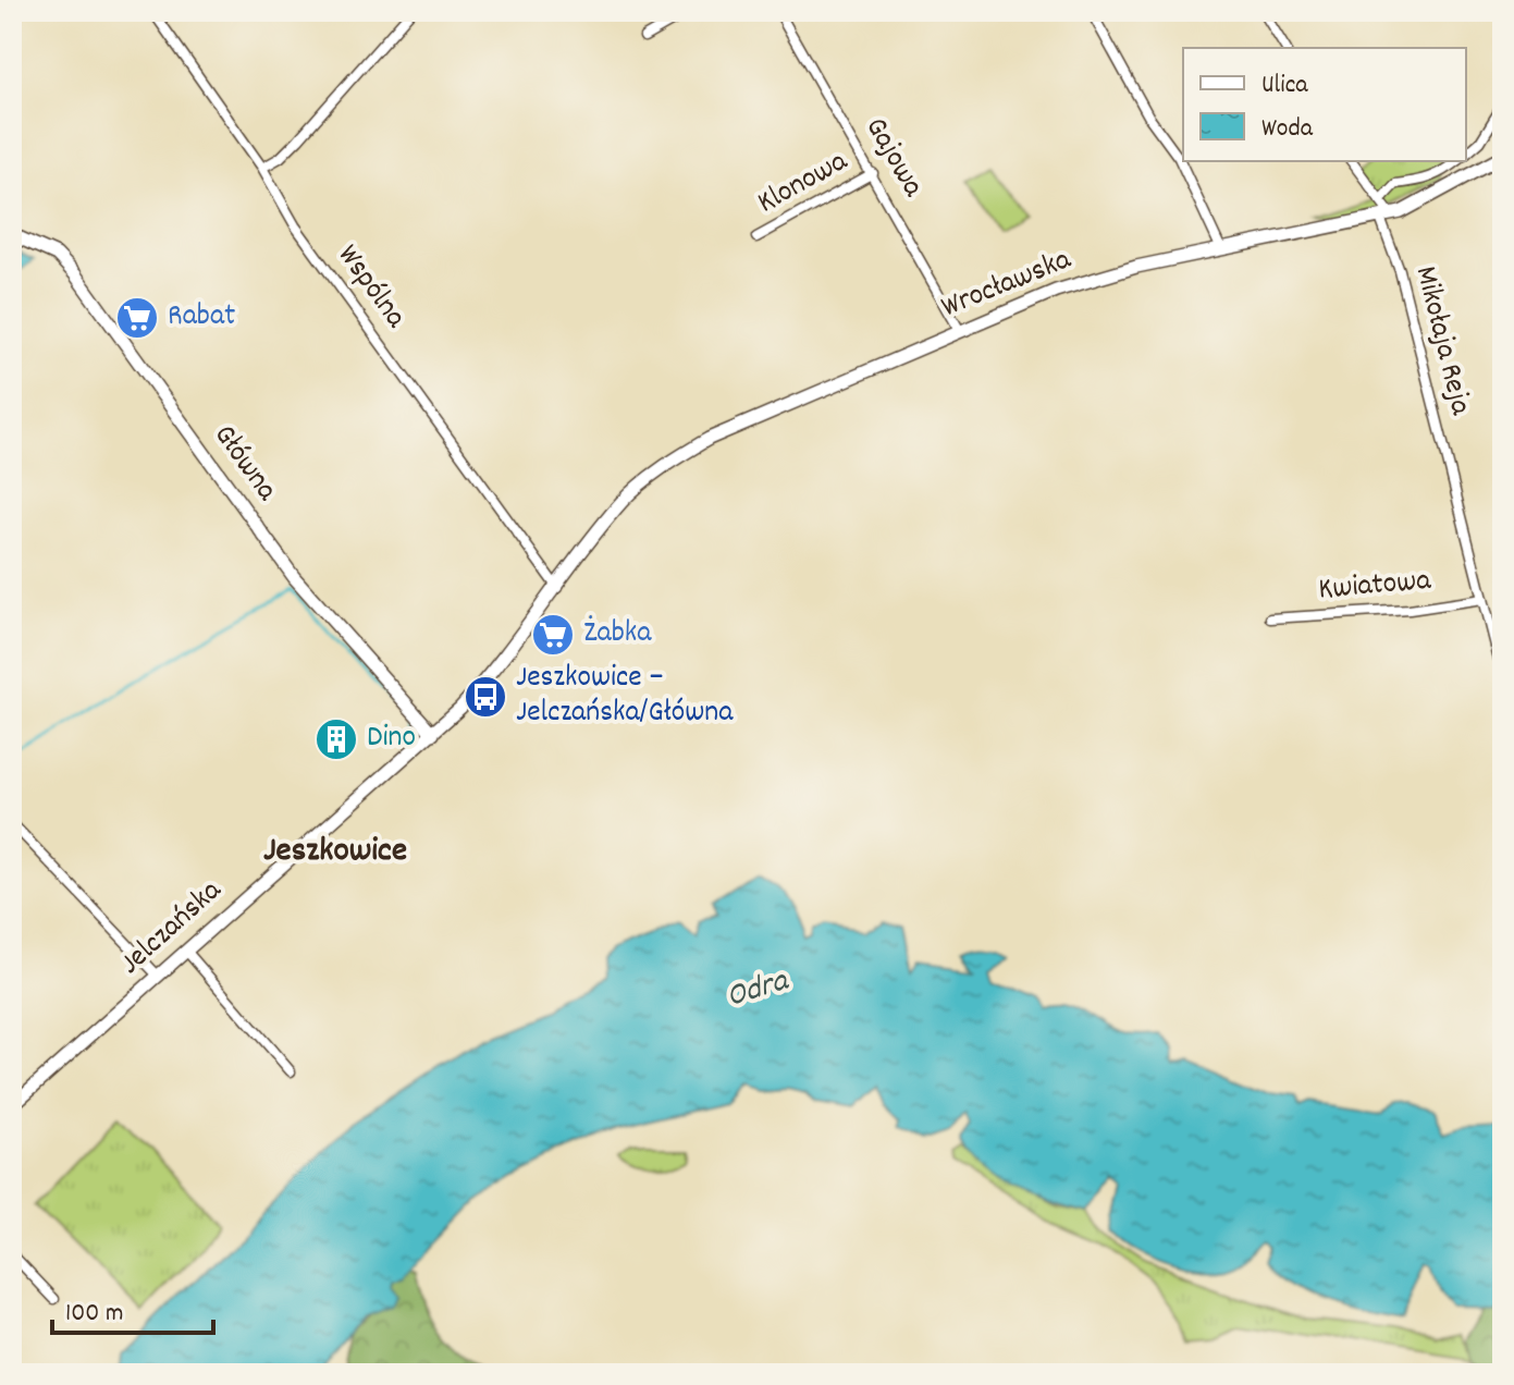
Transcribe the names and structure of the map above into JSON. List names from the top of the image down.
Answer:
{
  "streets": {
    "main road": ["Wrocławska", "Główna", "Jelczańska"],
    "street": [
      "Gajowa",
      "Klonowa",
      "Wspólna",
      "Mikołaja Reja",
      "Kwiatowa"
    ]
  },
  "crossings": [
    ["Gajowa", "Klonowa"],
    ["Gajowa", "Wrocławska"],
    ["Wrocławska", "Mikołaja Reja"],
    ["Wrocławska", "Jelczańska"],
    ["Wspólna", "Jelczańska"],
    ["Mikołaja Reja", "Kwiatowa"],
    ["Główna", "Jelczańska"]
  ],
  "districts": ["Jeszkowice"],
  "water": ["Odra"],
  "places": {
    "supermarket": ["Rabat", "Żabka"],
    "bus stop": ["Jeszkowice – Jelczańska/Główna"],
    "building": ["Dino"]
  },
  "legend": ["Ulica", "Woda"],
  "scale_bar": "100 m"
}
